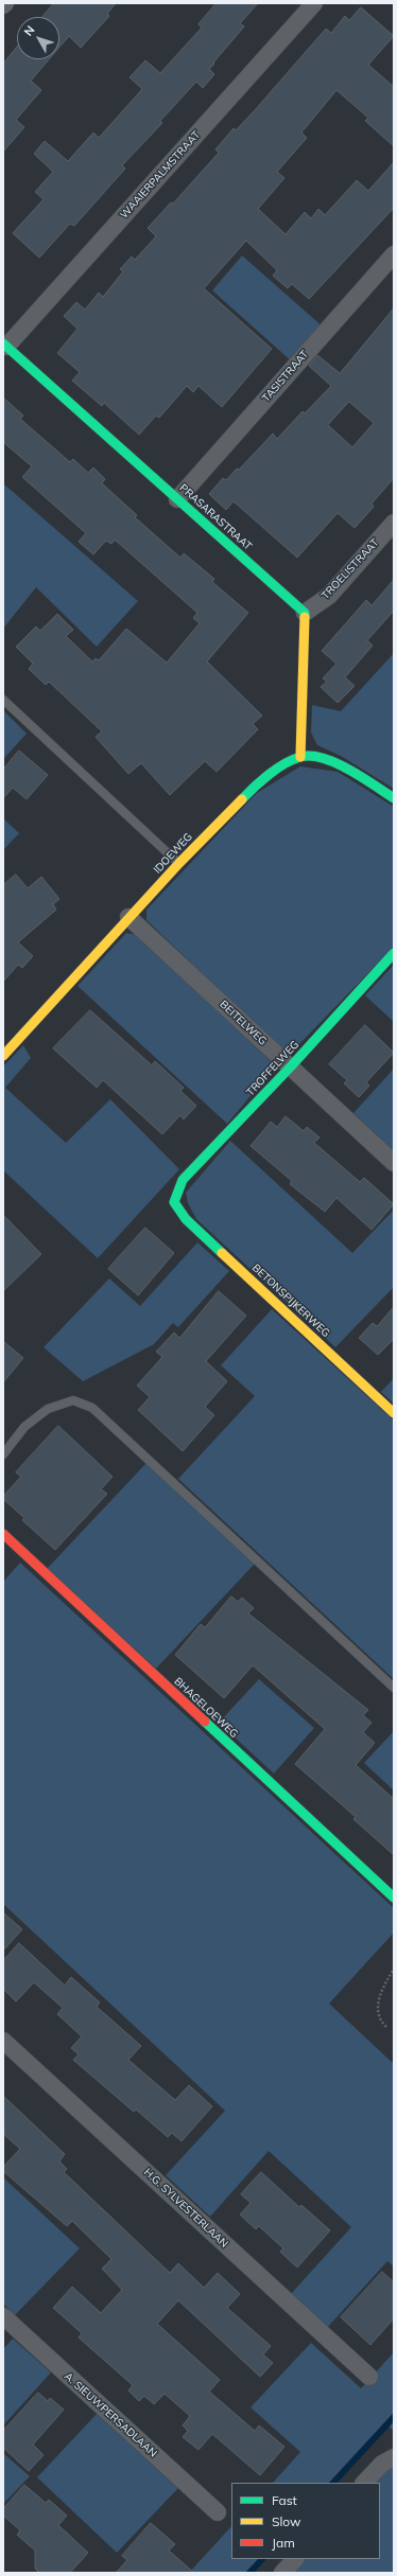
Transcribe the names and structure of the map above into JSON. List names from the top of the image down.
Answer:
{
  "streets": {
    "street": [
      "WAAIERPALMSTRAAT",
      "TASISTRAAT",
      "PRASARASTRAAT",
      "TROELISTRAAT",
      "IDOEWEG",
      "BEITELWEG",
      "TROFFELWEG",
      "BETONSPIJKERWEG",
      "BHAGELOEWEG",
      "H.G. SYLVESTERLAAN",
      "A. SIEUWPERSADLAAN"
    ]
  },
  "crossings": [
    ["WAAIERPALMSTRAAT", "PRASARASTRAAT"],
    ["TASISTRAAT", "PRASARASTRAAT"],
    ["PRASARASTRAAT", "TROELISTRAAT"],
    ["IDOEWEG", "BEITELWEG"],
    ["BEITELWEG", "TROFFELWEG"],
    ["TROFFELWEG", "BETONSPIJKERWEG"]
  ],
  "legend": ["Fast", "Slow", "Jam"],
  "north": "top left"
}
